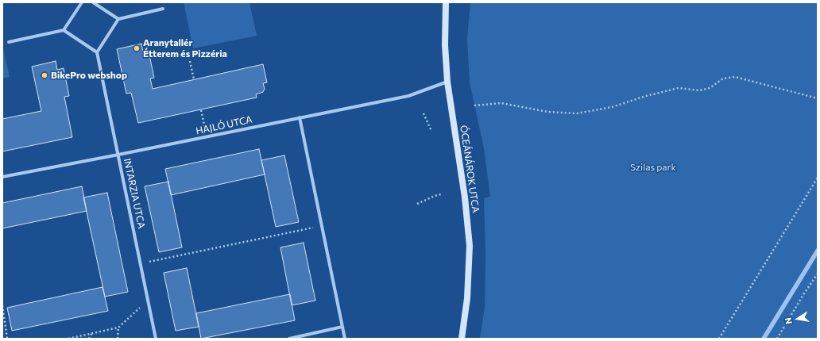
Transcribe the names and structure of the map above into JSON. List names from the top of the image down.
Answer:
{
  "streets": {
    "street": ["HAJLÓ UTCA", "ÓCEÁNÁROK UTCA", "INTARZIA UTCA"]
  },
  "crossings": [
    ["HAJLÓ UTCA", "ÓCEÁNÁROK UTCA"],
    ["HAJLÓ UTCA", "INTARZIA UTCA"]
  ],
  "parks": ["Szilas park"],
  "places": ["Aranytallér Étterem és Pizzéria", "BikePro webshop"],
  "north": "left"
}
